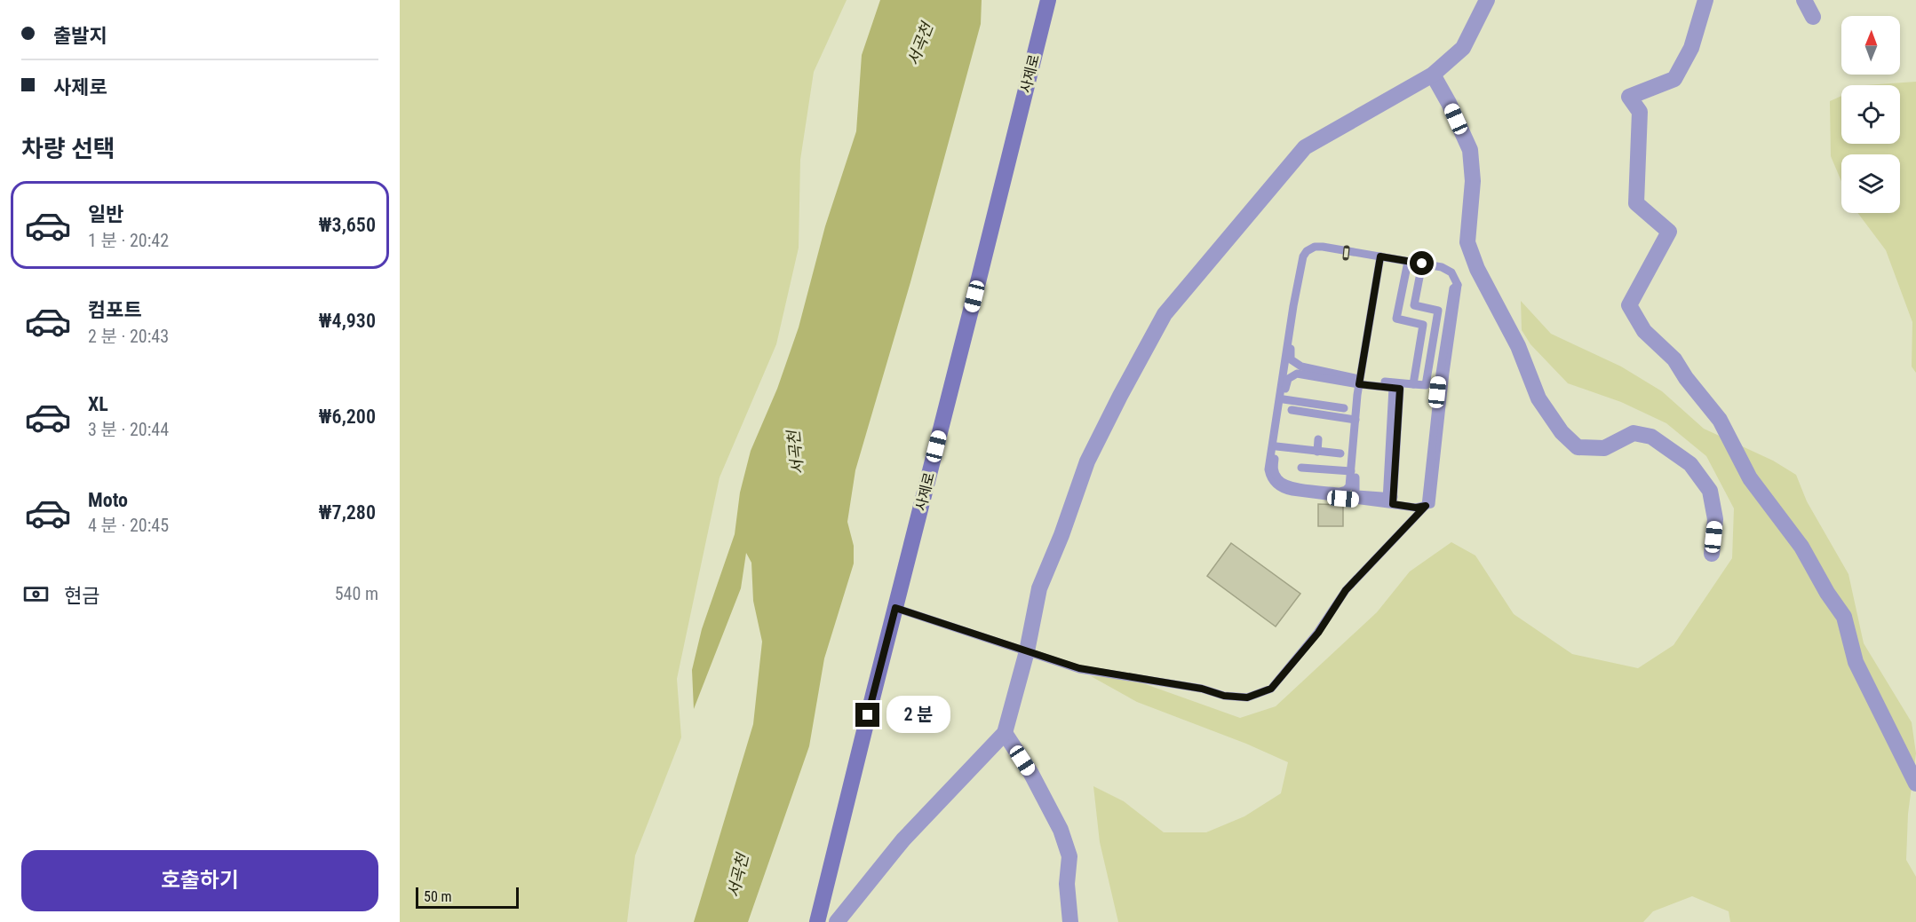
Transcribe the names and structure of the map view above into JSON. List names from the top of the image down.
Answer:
{
  "streets": {
    "street": ["사제로"]
  },
  "water": ["서곡천"],
  "scale_bar": "50 m",
  "north": "top",
  "page": {
    "banner": ["출발지", "사제로"],
    "heading": "차량 선택",
    "list": [
      {
        "name": "일반",
        "note": "1 분 · 20:42",
        "value": "₩3,650"
      },
      {
        "name": "컴포트",
        "note": "2 분 · 20:43",
        "value": "₩4,930"
      },
      {
        "name": "XL",
        "note": "3 분 · 20:44",
        "value": "₩6,200"
      },
      {
        "name": "Moto",
        "note": "4 분 · 20:45",
        "value": "₩7,280"
      }
    ],
    "pay": ["현금", "540 m"],
    "bubble": "2 분",
    "buttons": "호출하기",
    "scale": "50 m"
  }
}
